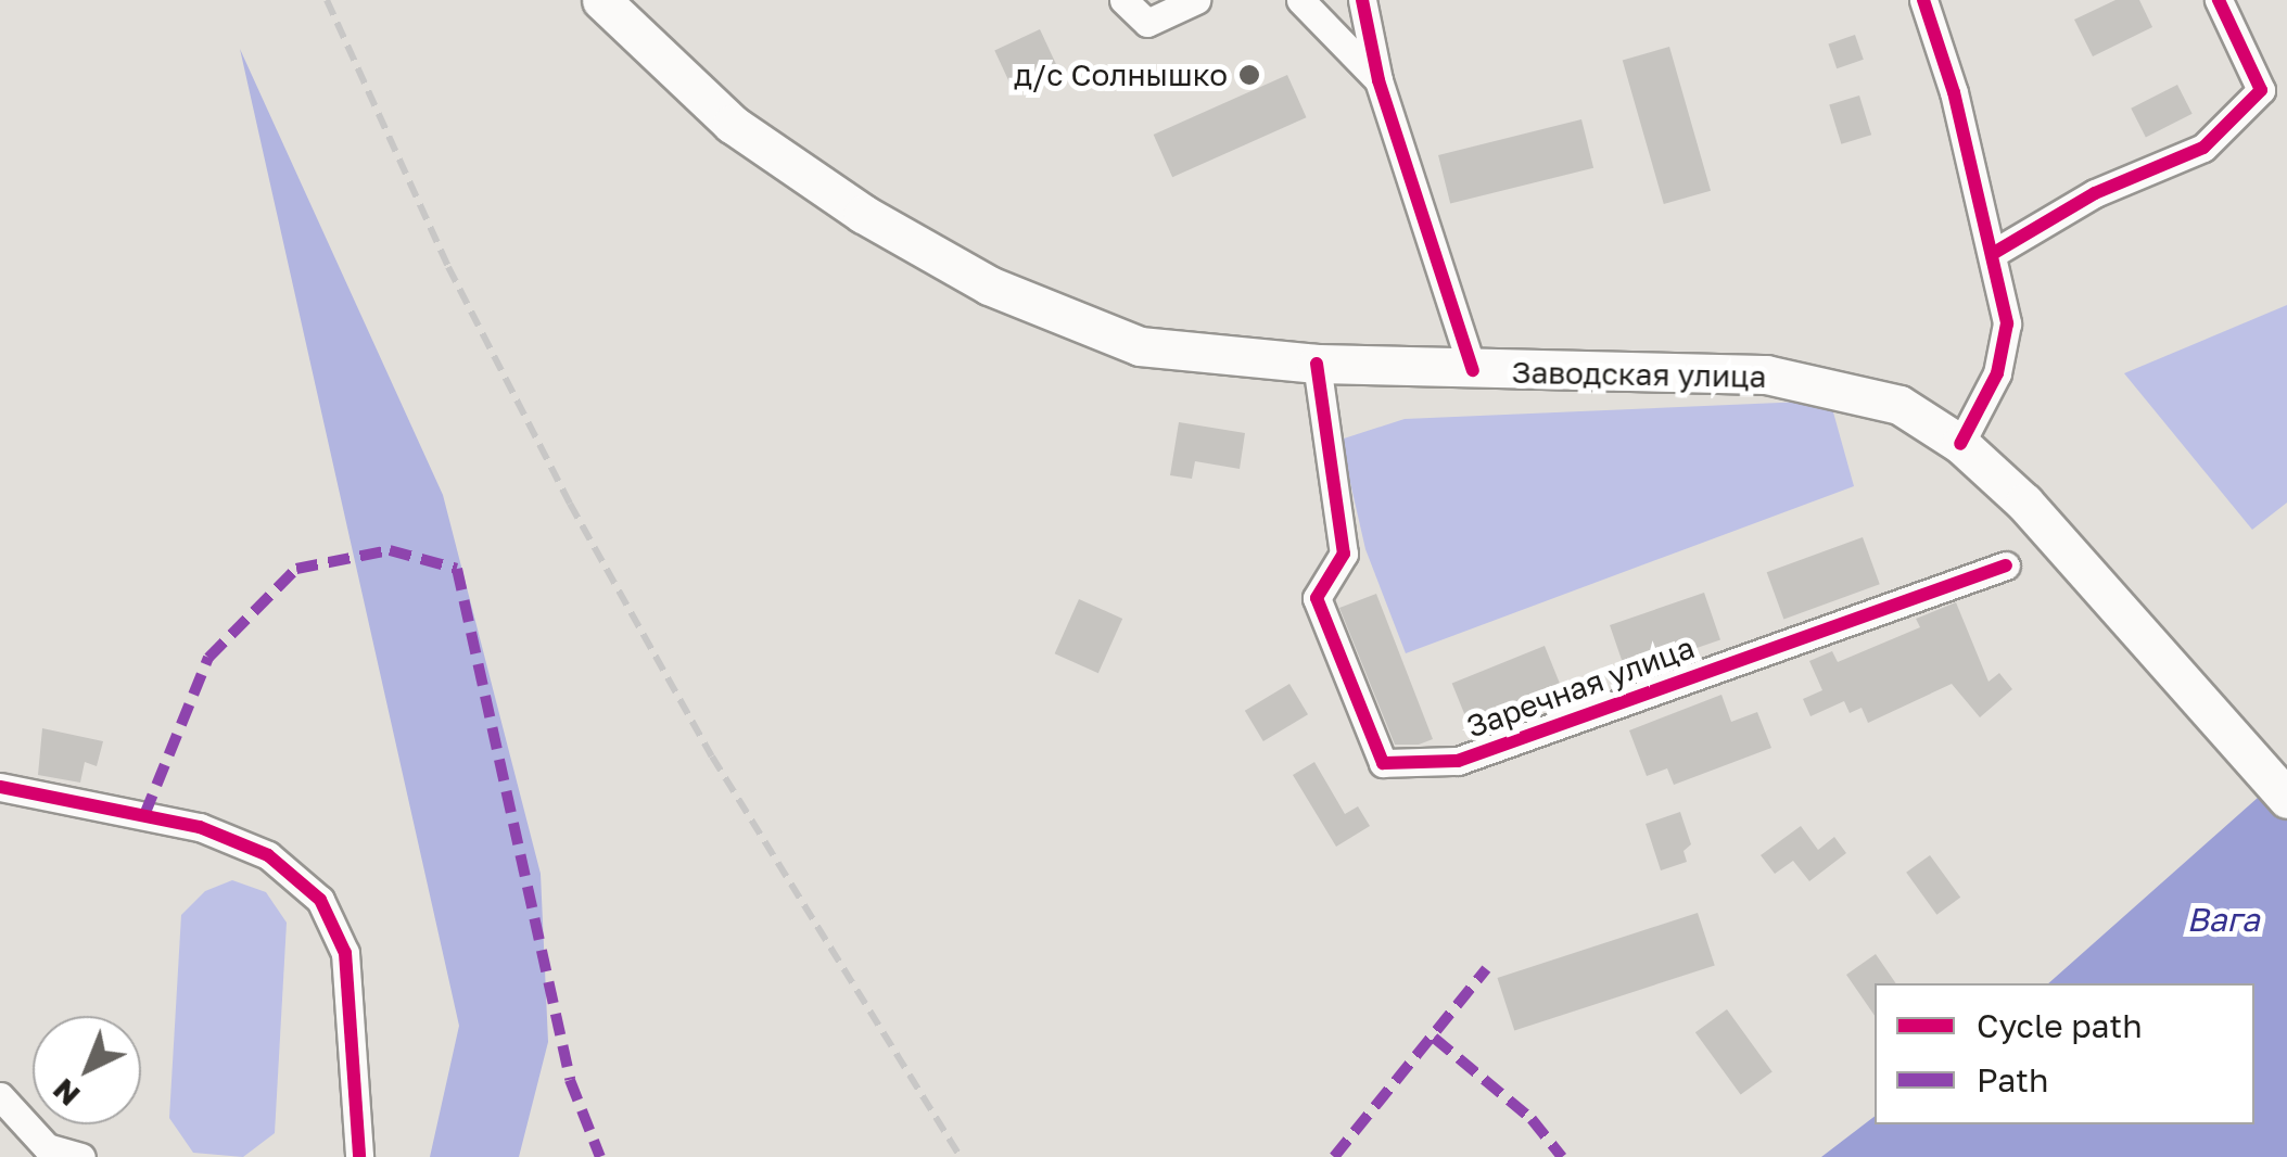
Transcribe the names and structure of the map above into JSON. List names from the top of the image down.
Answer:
{
  "streets": {
    "main road": ["Заводская улица"],
    "street": ["Заречная улица"]
  },
  "crossings": [
    ["Заводская улица", "Заречная улица"]
  ],
  "water": ["Вага"],
  "places": ["д/с Солнышко"],
  "legend": ["Cycle path", "Path"],
  "north": "bottom left"
}
